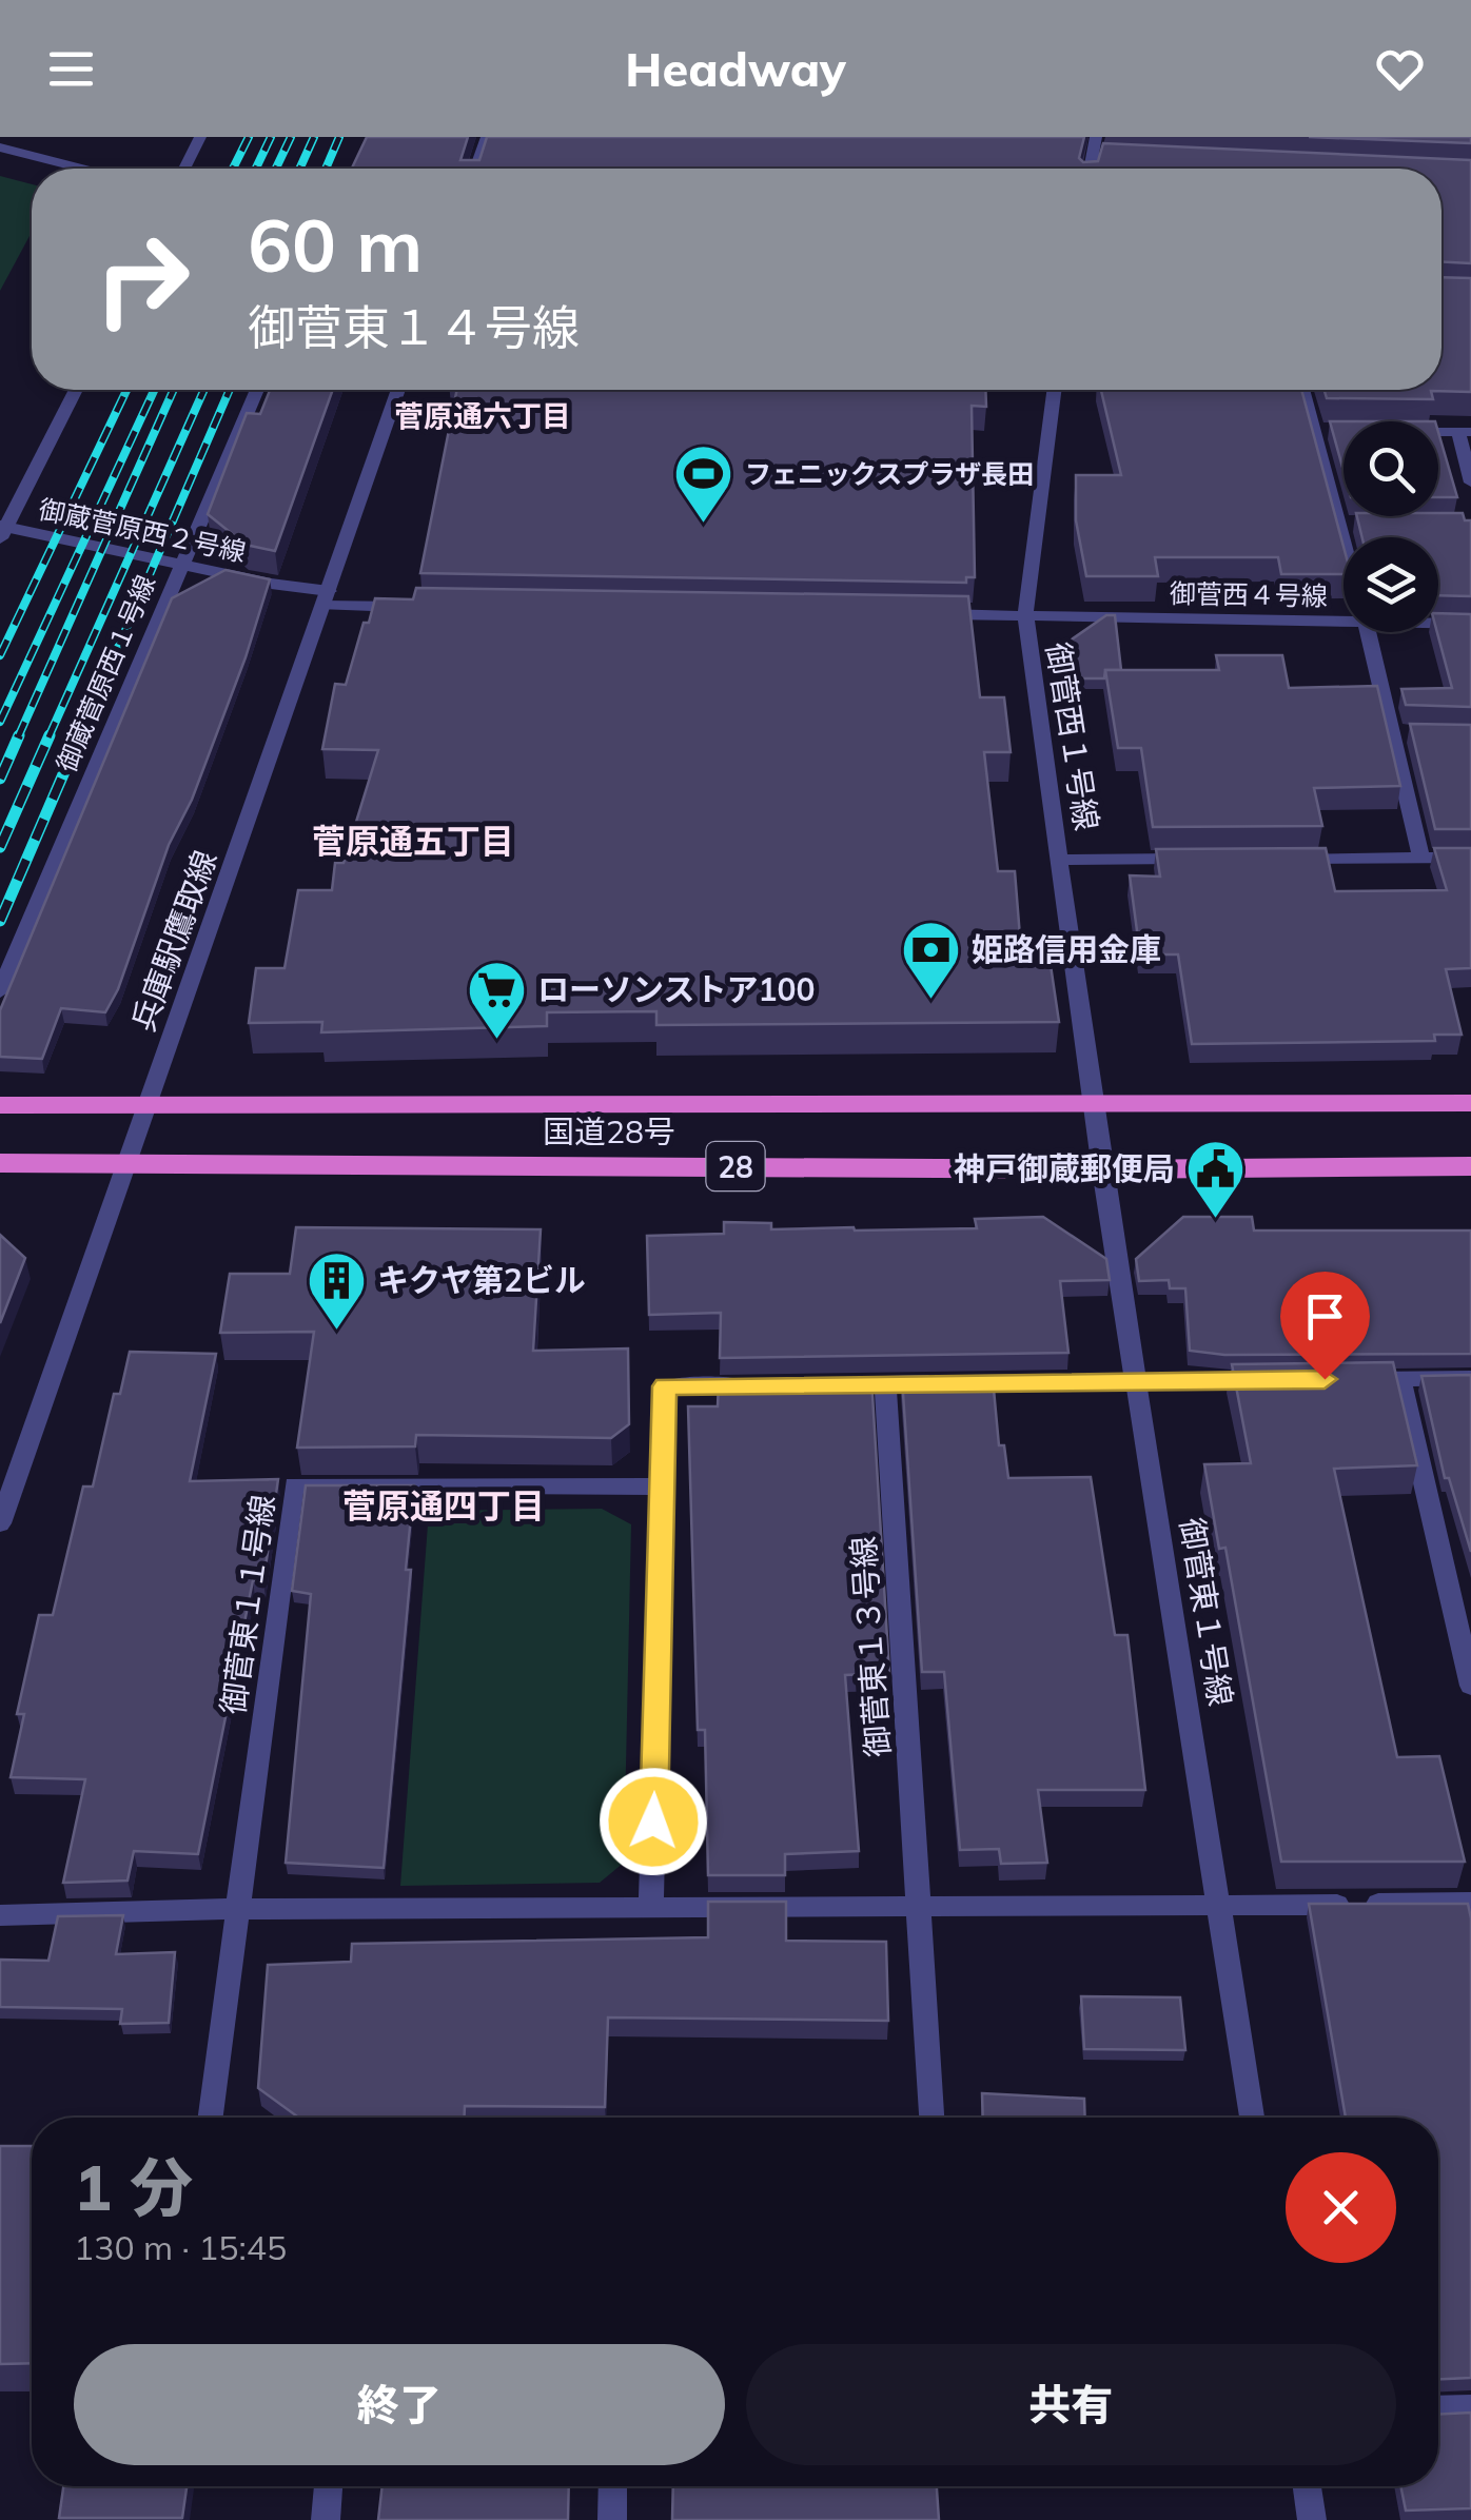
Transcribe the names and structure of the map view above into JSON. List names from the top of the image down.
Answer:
{
  "streets": {
    "highway": ["国道28号", "28"],
    "street": [
      "御蔵菅原西２号線",
      "御菅西４号線",
      "御蔵菅原西１号線",
      "御菅西１号線",
      "兵庫駅鷹取線",
      "御菅東１１号線",
      "御菅東１号線",
      "御菅東１３号線"
    ]
  },
  "crossings": [
    ["御蔵菅原西２号線", "御蔵菅原西１号線"],
    ["御蔵菅原西２号線", "兵庫駅鷹取線"],
    ["御菅西４号線", "御菅西１号線"],
    ["御菅西１号線", "国道28号"],
    ["御菅西１号線", "御菅東１号線"],
    ["兵庫駅鷹取線", "国道28号"],
    ["国道28号", "御菅東１号線"]
  ],
  "districts": ["菅原通六丁目", "菅原通五丁目", "菅原通四丁目"],
  "places": {
    "sports": ["フェニックスプラザ長田"],
    "bank": ["姫路信用金庫"],
    "supermarket": ["ローソンストア100"],
    "public building": ["神戸御蔵郵便局"],
    "building": ["キクヤ第2ビル"]
  },
  "page": {
    "header": "Headway",
    "turn": ["60 m", "御菅東１４号線"],
    "heading": ["1 分", "130 m · 15:45"],
    "buttons": ["終了", "共有"]
  }
}
